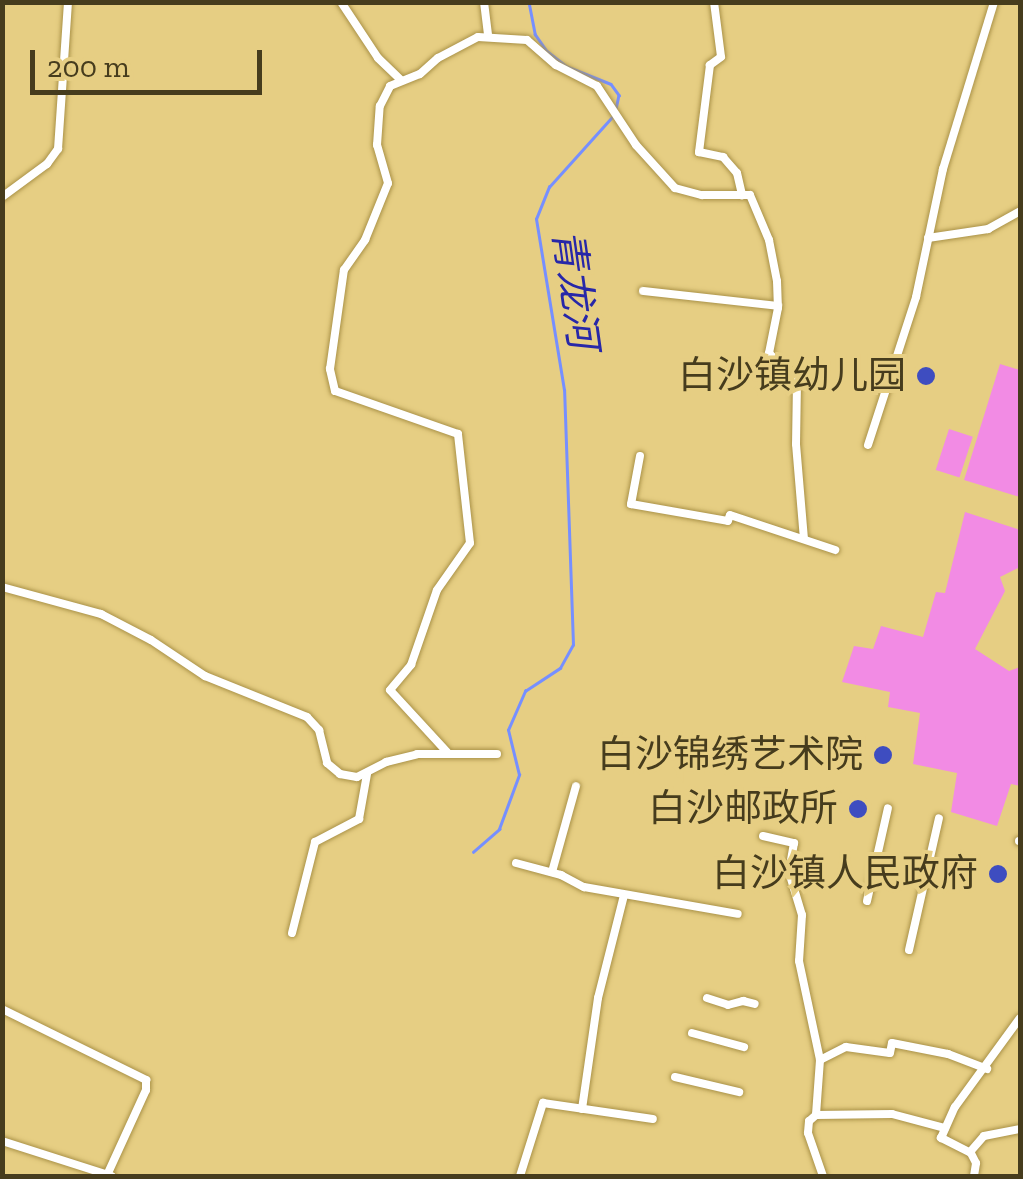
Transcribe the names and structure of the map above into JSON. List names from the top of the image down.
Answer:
{
  "water": ["青龙河"],
  "places": [
    "白沙镇幼儿园",
    "白沙锦绣艺术院",
    "白沙邮政所",
    "白沙镇人民政府"
  ],
  "scale_bar": "200 m"
}
